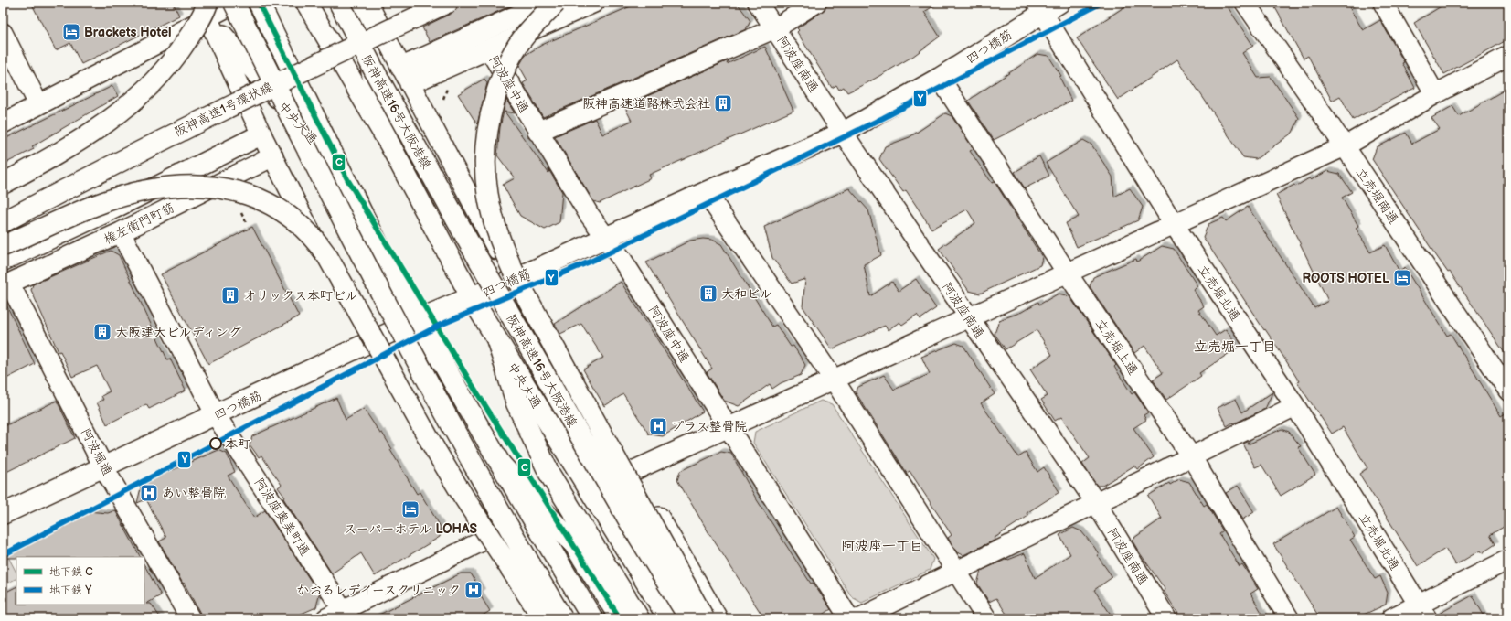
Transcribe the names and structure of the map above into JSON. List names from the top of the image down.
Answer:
{
  "streets": {
    "main road": [
      "四つ橋筋",
      "阪神高速1号環状線",
      "阪神高速16号大阪港線",
      "中央大通"
    ],
    "street": [
      "阿波座南通",
      "阿波座中通",
      "立売堀南通",
      "権左衛門町筋",
      "立売堀北通",
      "立売堀上通",
      "阿波堀通",
      "阿波座奥美町通"
    ]
  },
  "crossings": [
    ["四つ橋筋", "阿波座南通"],
    ["四つ橋筋", "阿波座中通"],
    ["四つ橋筋", "中央大通"],
    ["四つ橋筋", "立売堀北通"],
    ["四つ橋筋", "立売堀上通"],
    ["四つ橋筋", "阿波堀通"],
    ["四つ橋筋", "阿波座奥美町通"],
    ["権左衛門町筋", "阿波堀通"],
    ["権左衛門町筋", "阿波座奥美町通"]
  ],
  "districts": ["立売堀一丁目", "阿波座一丁目"],
  "places": {
    "hotel": ["Brackets Hotel", "ROOTS HOTEL", "スーパーホテル LOHAS"],
    "building": [
      "阪神高速道路株式会社",
      "大和ビル",
      "オリックス本町ビル",
      "大阪建大ビルディング"
    ],
    "hospital": ["プラス整骨院", "あい整骨院", "かおるレデイースクリニック"],
    "other": ["本町"]
  },
  "lines": ["metro line C", "metro line Y"],
  "legend": ["地下鉄 C", "地下鉄 Y"]
}
